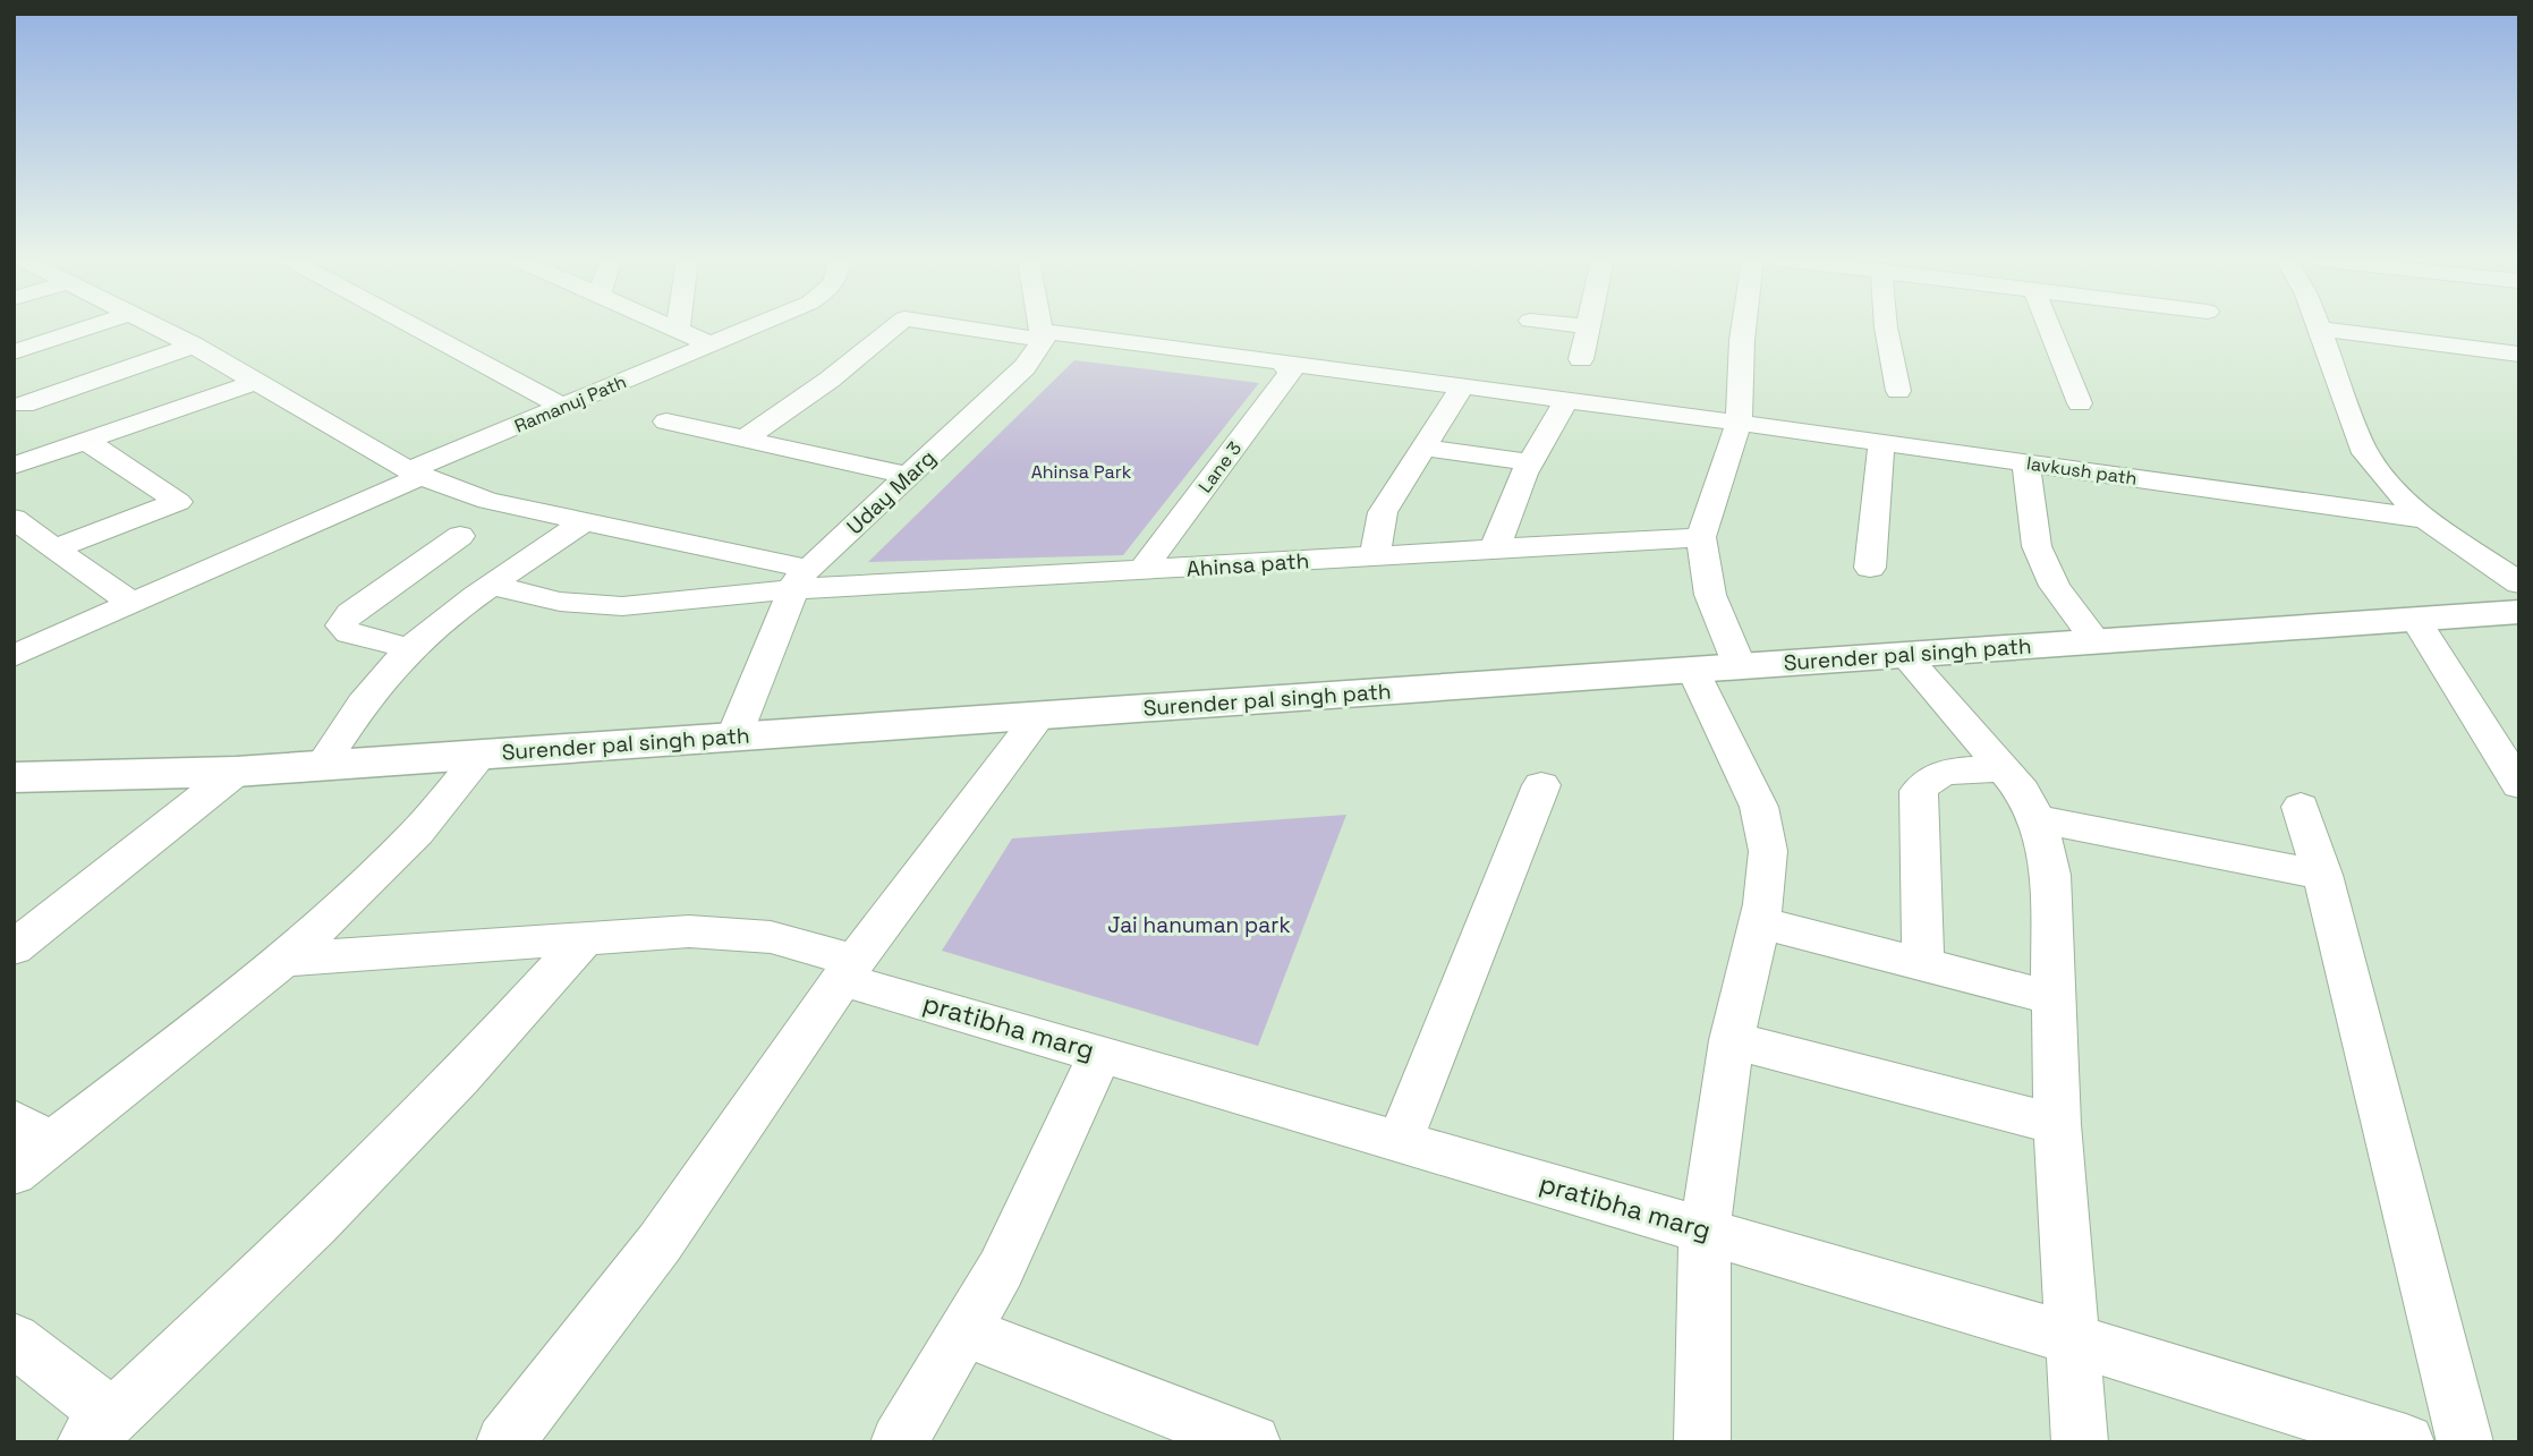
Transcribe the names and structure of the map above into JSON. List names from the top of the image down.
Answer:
{
  "streets": {
    "street": [
      "Ramanuj Path",
      "Lane 3",
      "lavkush path",
      "Uday Marg",
      "Ahinsa path",
      "Surender pal singh path",
      "pratibha marg"
    ]
  },
  "crossings": [
    ["Lane 3", "lavkush path"],
    ["Lane 3", "Ahinsa path"],
    ["lavkush path", "Uday Marg"],
    ["Uday Marg", "Ahinsa path"],
    ["Uday Marg", "Surender pal singh path"]
  ],
  "parks": ["Ahinsa Park", "Jai hanuman park"]
}
